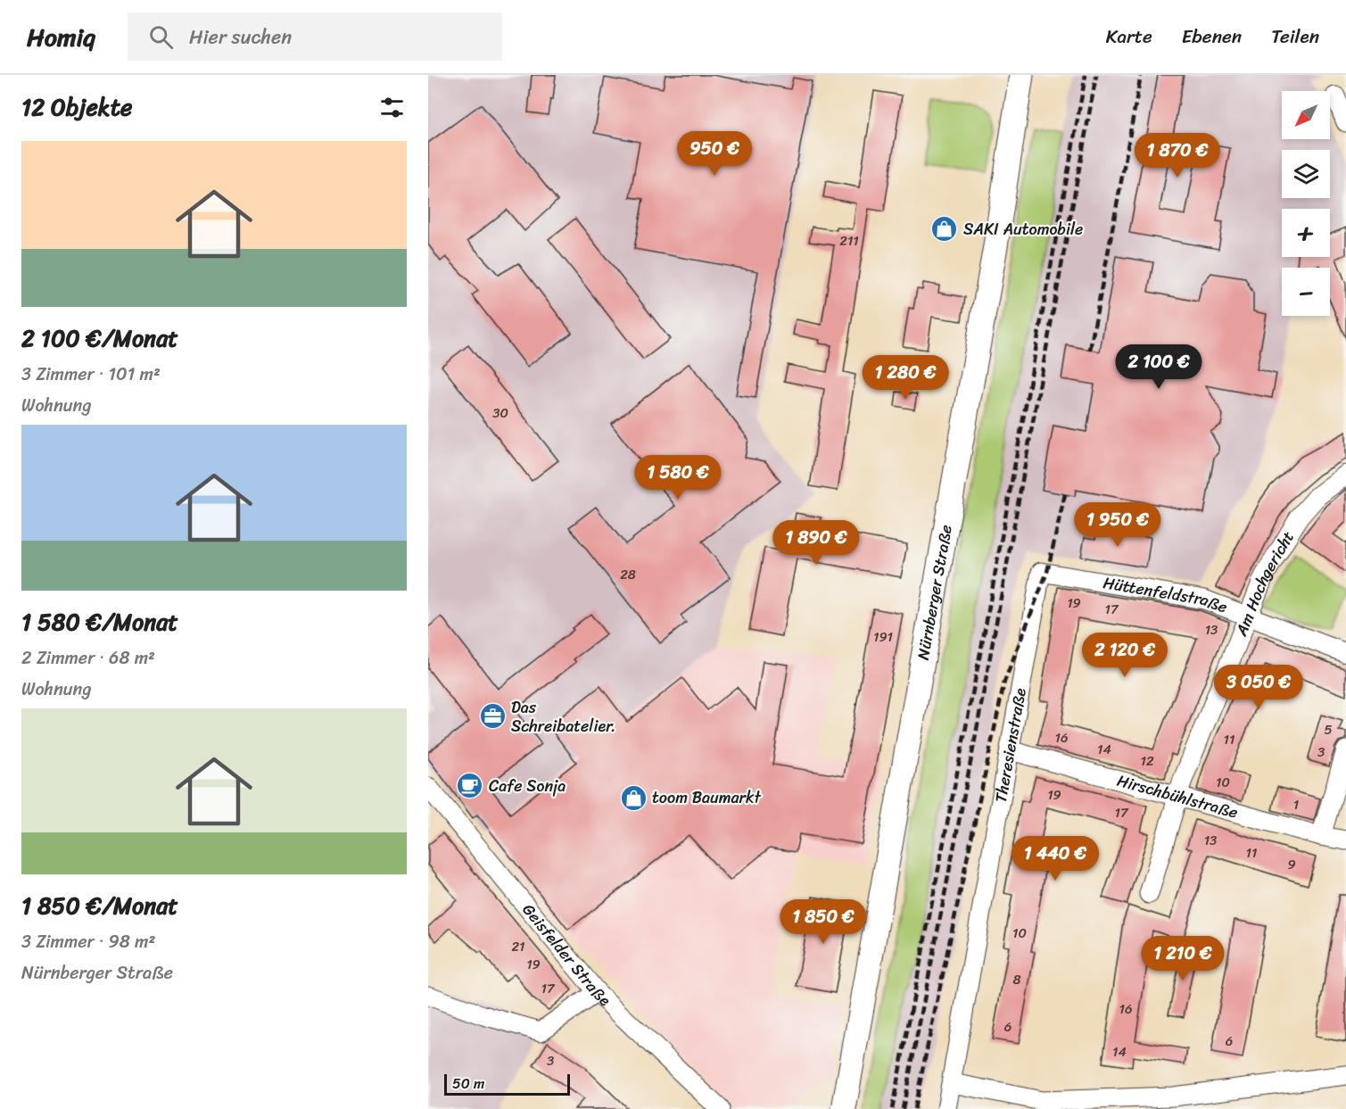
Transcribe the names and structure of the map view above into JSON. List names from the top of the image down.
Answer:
{
  "streets": {
    "street": [
      "Am Hochgericht",
      "Nürnberger Straße",
      "Hüttenfeldstraße",
      "Theresienstraße",
      "Hirschbühlstraße",
      "Geisfelder Straße"
    ]
  },
  "crossings": [
    ["Am Hochgericht", "Hüttenfeldstraße"],
    ["Am Hochgericht", "Hirschbühlstraße"],
    ["Hüttenfeldstraße", "Theresienstraße"],
    ["Theresienstraße", "Hirschbühlstraße"]
  ],
  "places": {
    "shop": ["SAKI Automobile", "toom Baumarkt"],
    "office": ["Das Schreibatelier."],
    "cafe": ["Cafe Sonja"]
  },
  "house_numbers": [
    "211",
    "30",
    "28",
    "19",
    "17",
    "13",
    "191",
    "5",
    "16",
    "11",
    "14",
    "3",
    "12",
    "10",
    "19",
    "1",
    "17",
    "13",
    "11",
    "9",
    "10",
    "21",
    "19",
    "8",
    "17",
    "16",
    "6",
    "6",
    "14",
    "3"
  ],
  "scale_bar": "50 m",
  "north": "bottom left",
  "page": {
    "header": "Homiq",
    "search": "Hier suchen",
    "nav": ["Karte", "Ebenen", "Teilen"],
    "heading": "12 Objekte",
    "map_buttons": ["+", "−"],
    "price": [
      "950 €",
      "1 870 €",
      "2 100 €",
      "1 280 €",
      "1 580 €",
      "1 950 €",
      "1 890 €",
      "2 120 €",
      "3 050 €",
      "1 440 €",
      "1 850 €",
      "1 210 €"
    ],
    "list": [
      {
        "name": "2 100 €/Monat",
        "note": "3 Zimmer · 101 m² · Wohnung"
      },
      {
        "name": "1 580 €/Monat",
        "note": "2 Zimmer · 68 m² · Wohnung"
      },
      {
        "name": "1 850 €/Monat",
        "note": "3 Zimmer · 98 m² · Nürnberger Straße"
      }
    ],
    "scale": "50 m"
  }
}
